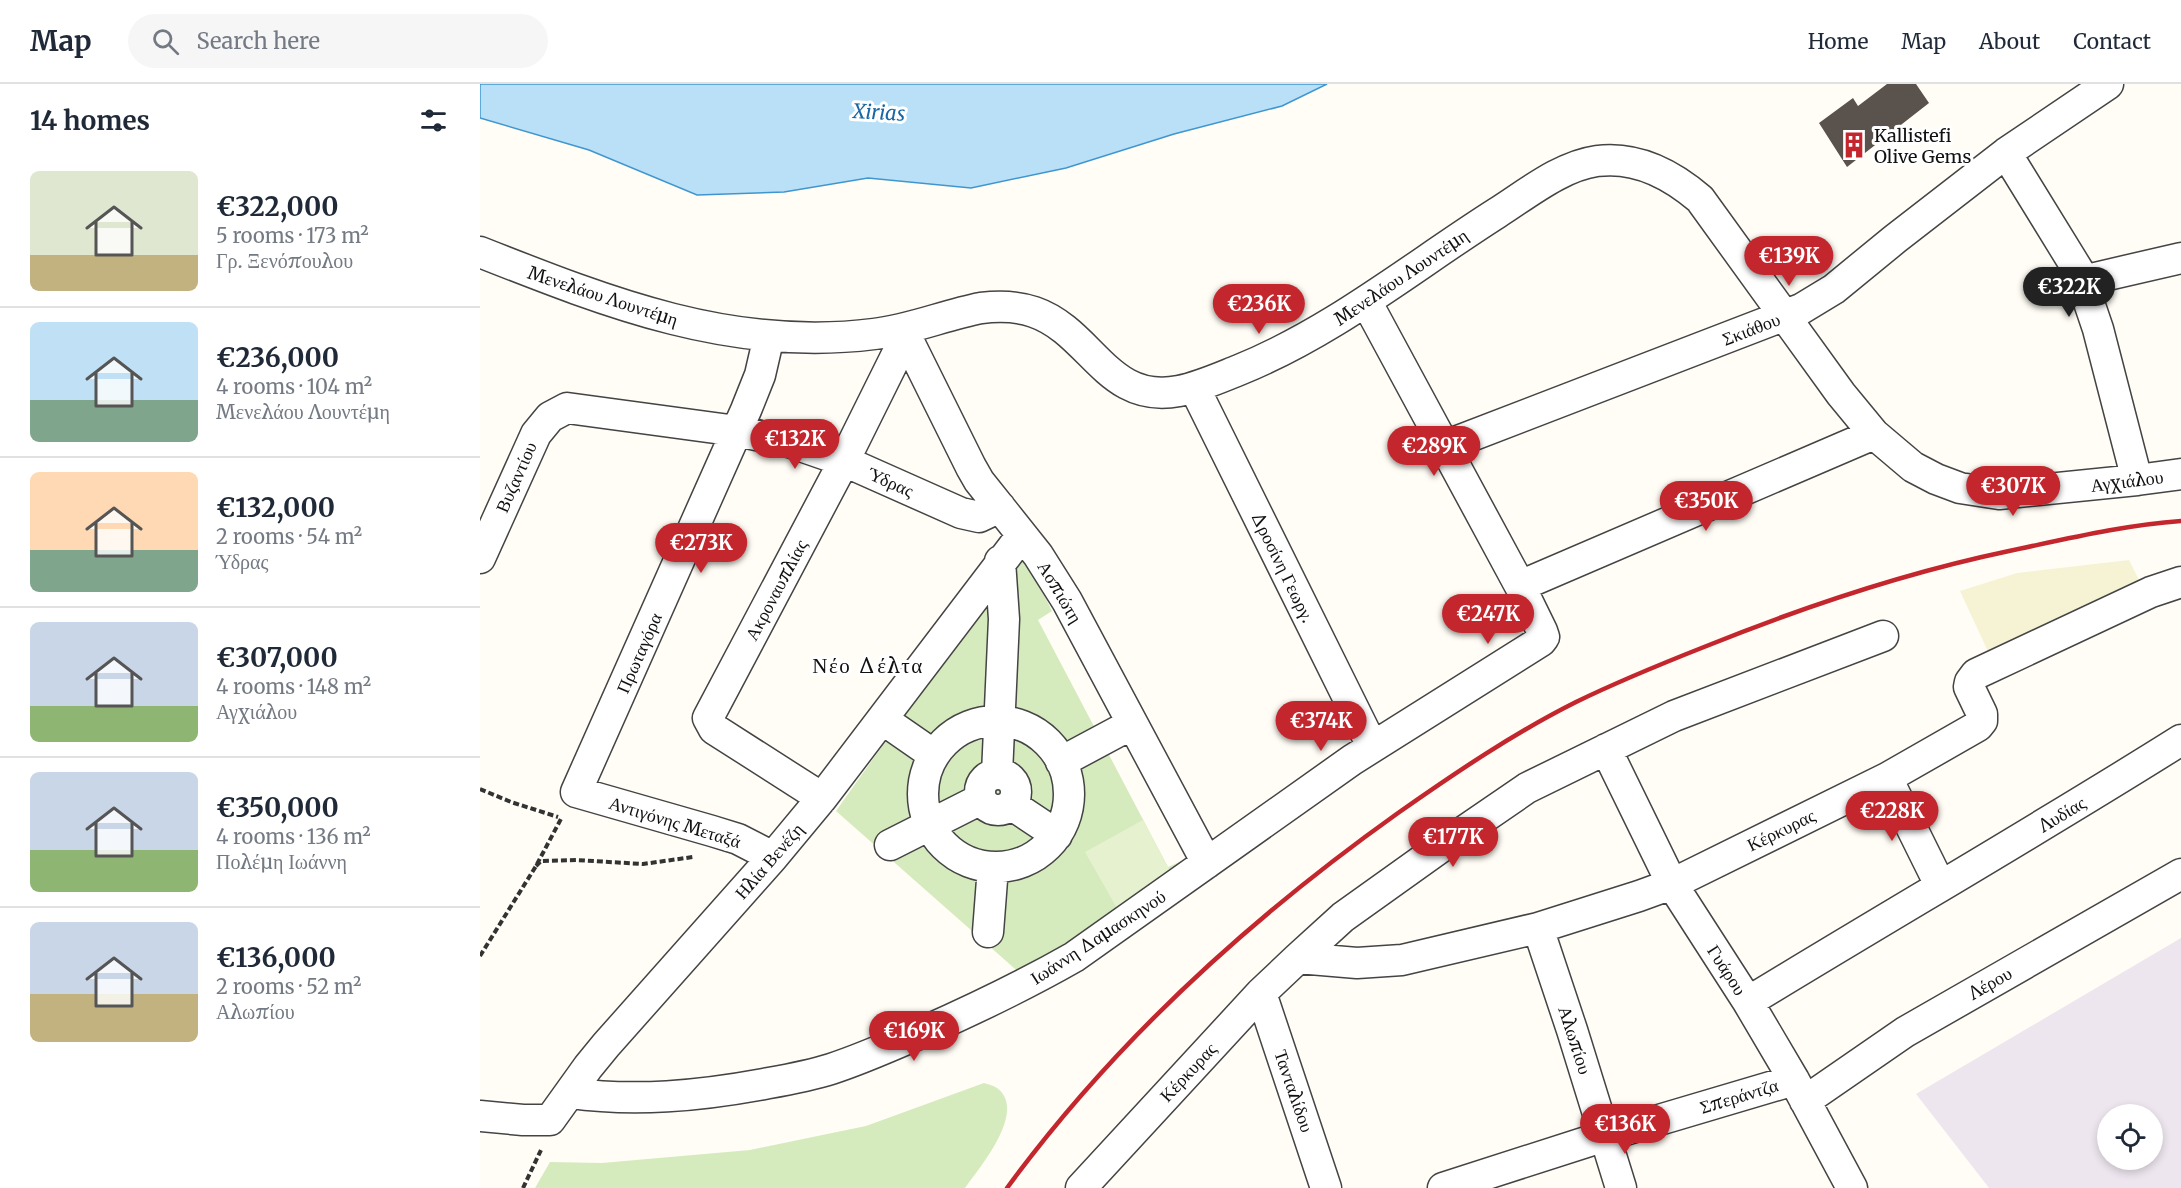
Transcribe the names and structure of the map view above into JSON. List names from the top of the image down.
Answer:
{
  "streets": {
    "street": [
      "Μενελάου Λουντέμη",
      "Σκιάθου",
      "Βυζαντίου",
      "Αγχιάλου",
      "Ύδρας",
      "Δροσίνη Γεωργ.",
      "Ακροναυπλίας",
      "Ασπιώτη",
      "Πρωταγόρα",
      "Λυδίας",
      "Αντιγόνης Μεταξά",
      "Κέρκυρας",
      "Ηλία Βενέζη",
      "Ιωάννη Δαμασκηνού",
      "Γυάρου",
      "Λέρου",
      "Αλωπίου",
      "Τανταλίδου",
      "Σπεράντζα"
    ]
  },
  "crossings": [
    ["Μενελάου Λουντέμη", "Σκιάθου"],
    ["Μενελάου Λουντέμη", "Αγχιάλου"],
    ["Μενελάου Λουντέμη", "Δροσίνη Γεωργ."],
    ["Μενελάου Λουντέμη", "Ακροναυπλίας"],
    ["Μενελάου Λουντέμη", "Ασπιώτη"],
    ["Μενελάου Λουντέμη", "Πρωταγόρα"],
    ["Βυζαντίου", "Ύδρας"],
    ["Ύδρας", "Ακροναυπλίας"],
    ["Ύδρας", "Ασπιώτη"],
    ["Ύδρας", "Πρωταγόρα"],
    ["Δροσίνη Γεωργ.", "Ιωάννη Δαμασκηνού"],
    ["Ακροναυπλίας", "Ασπιώτη"],
    ["Ακροναυπλίας", "Ηλία Βενέζη"],
    ["Ασπιώτη", "Ηλία Βενέζη"],
    ["Ασπιώτη", "Ιωάννη Δαμασκηνού"],
    ["Πρωταγόρα", "Αντιγόνης Μεταξά"],
    ["Λυδίας", "Γυάρου"],
    ["Αντιγόνης Μεταξά", "Ηλία Βενέζη"],
    ["Κέρκυρας", "Γυάρου"],
    ["Κέρκυρας", "Αλωπίου"],
    ["Κέρκυρας", "Τανταλίδου"],
    ["Ηλία Βενέζη", "Ιωάννη Δαμασκηνού"],
    ["Γυάρου", "Λέρου"],
    ["Γυάρου", "Σπεράντζα"],
    ["Λέρου", "Σπεράντζα"],
    ["Αλωπίου", "Σπεράντζα"]
  ],
  "districts": ["Νέο Δέλτα"],
  "water": ["Xirias"],
  "places": {
    "building": ["Kallistefi Olive Gems"]
  },
  "page": {
    "header": "Map",
    "search": "Search here",
    "nav": [
      "Home",
      "Map",
      "About",
      "Contact"
    ],
    "heading": "14 homes",
    "list": [
      {
        "name": "€322,000",
        "note": "5 rooms · 173 m² · Γρ. Ξενόπουλου"
      },
      {
        "name": "€236,000",
        "note": "4 rooms · 104 m² · Μενελάου Λουντέμη"
      },
      {
        "name": "€132,000",
        "note": "2 rooms · 54 m² · Ύδρας"
      },
      {
        "name": "€307,000",
        "note": "4 rooms · 148 m² · Αγχιάλου"
      },
      {
        "name": "€350,000",
        "note": "4 rooms · 136 m² · Πολέμη Ιωάννη"
      },
      {
        "name": "€136,000",
        "note": "2 rooms · 52 m² · Αλωπίου"
      }
    ],
    "price": [
      "€139K",
      "€322K",
      "€236K",
      "€132K",
      "€289K",
      "€307K",
      "€350K",
      "€273K",
      "€247K",
      "€374K",
      "€228K",
      "€177K",
      "€169K",
      "€136K"
    ]
  }
}
